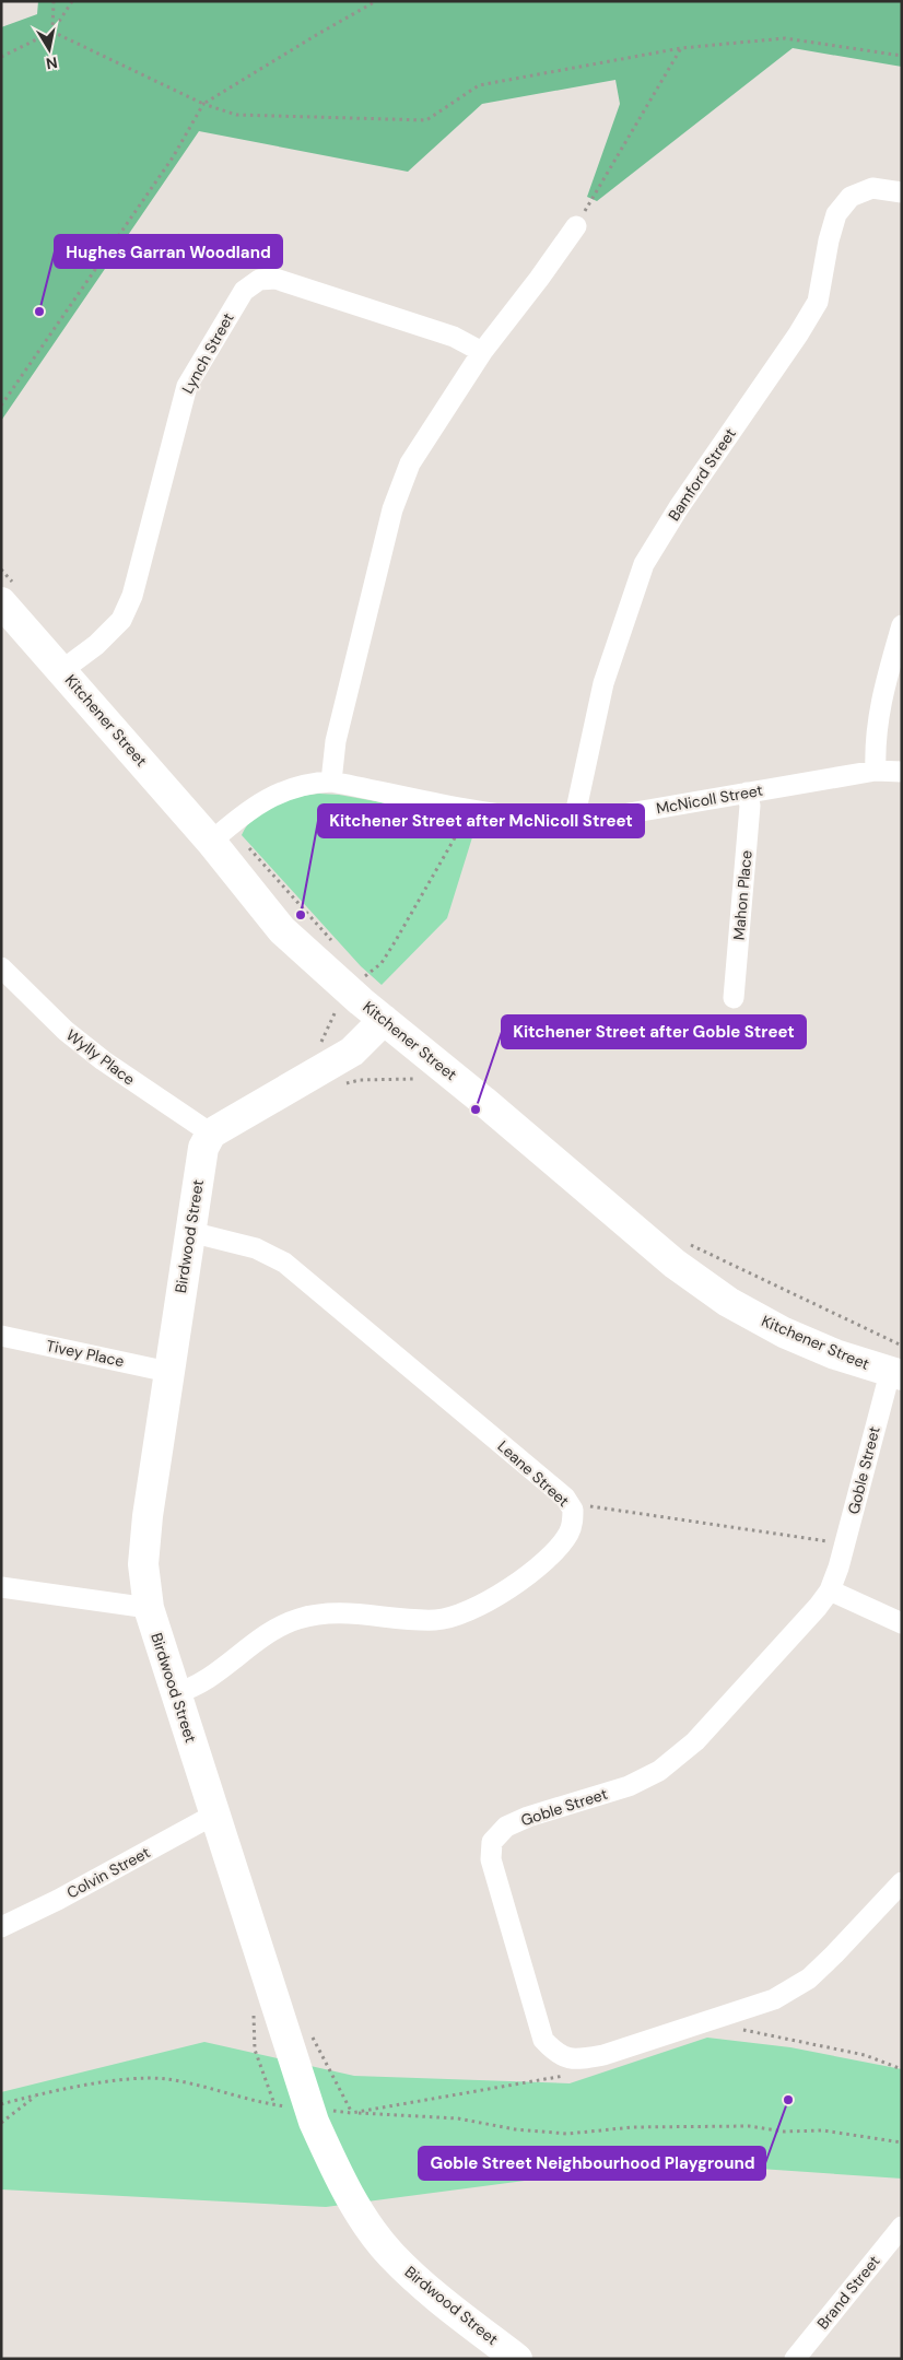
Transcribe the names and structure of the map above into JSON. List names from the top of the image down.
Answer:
{
  "streets": {
    "street": [
      "Lynch Street",
      "Bamford Street",
      "Kitchener Street",
      "McNicoll Street",
      "Mahon Place",
      "Wylly Place",
      "Birdwood Street",
      "Tivey Place",
      "Goble Street",
      "Leane Street",
      "Colvin Street",
      "Brand Street"
    ]
  },
  "crossings": [
    ["Lynch Street", "Kitchener Street"],
    ["Bamford Street", "McNicoll Street"],
    ["Kitchener Street", "McNicoll Street"],
    ["Kitchener Street", "Goble Street"],
    ["McNicoll Street", "Mahon Place"],
    ["Wylly Place", "Birdwood Street"],
    ["Birdwood Street", "Tivey Place"],
    ["Birdwood Street", "Leane Street"],
    ["Birdwood Street", "Colvin Street"]
  ],
  "places": [
    "Hughes Garran Woodland",
    "Kitchener Street after McNicoll Street",
    "Kitchener Street after Goble Street",
    "Goble Street Neighbourhood Playground"
  ],
  "north": "bottom"
}
